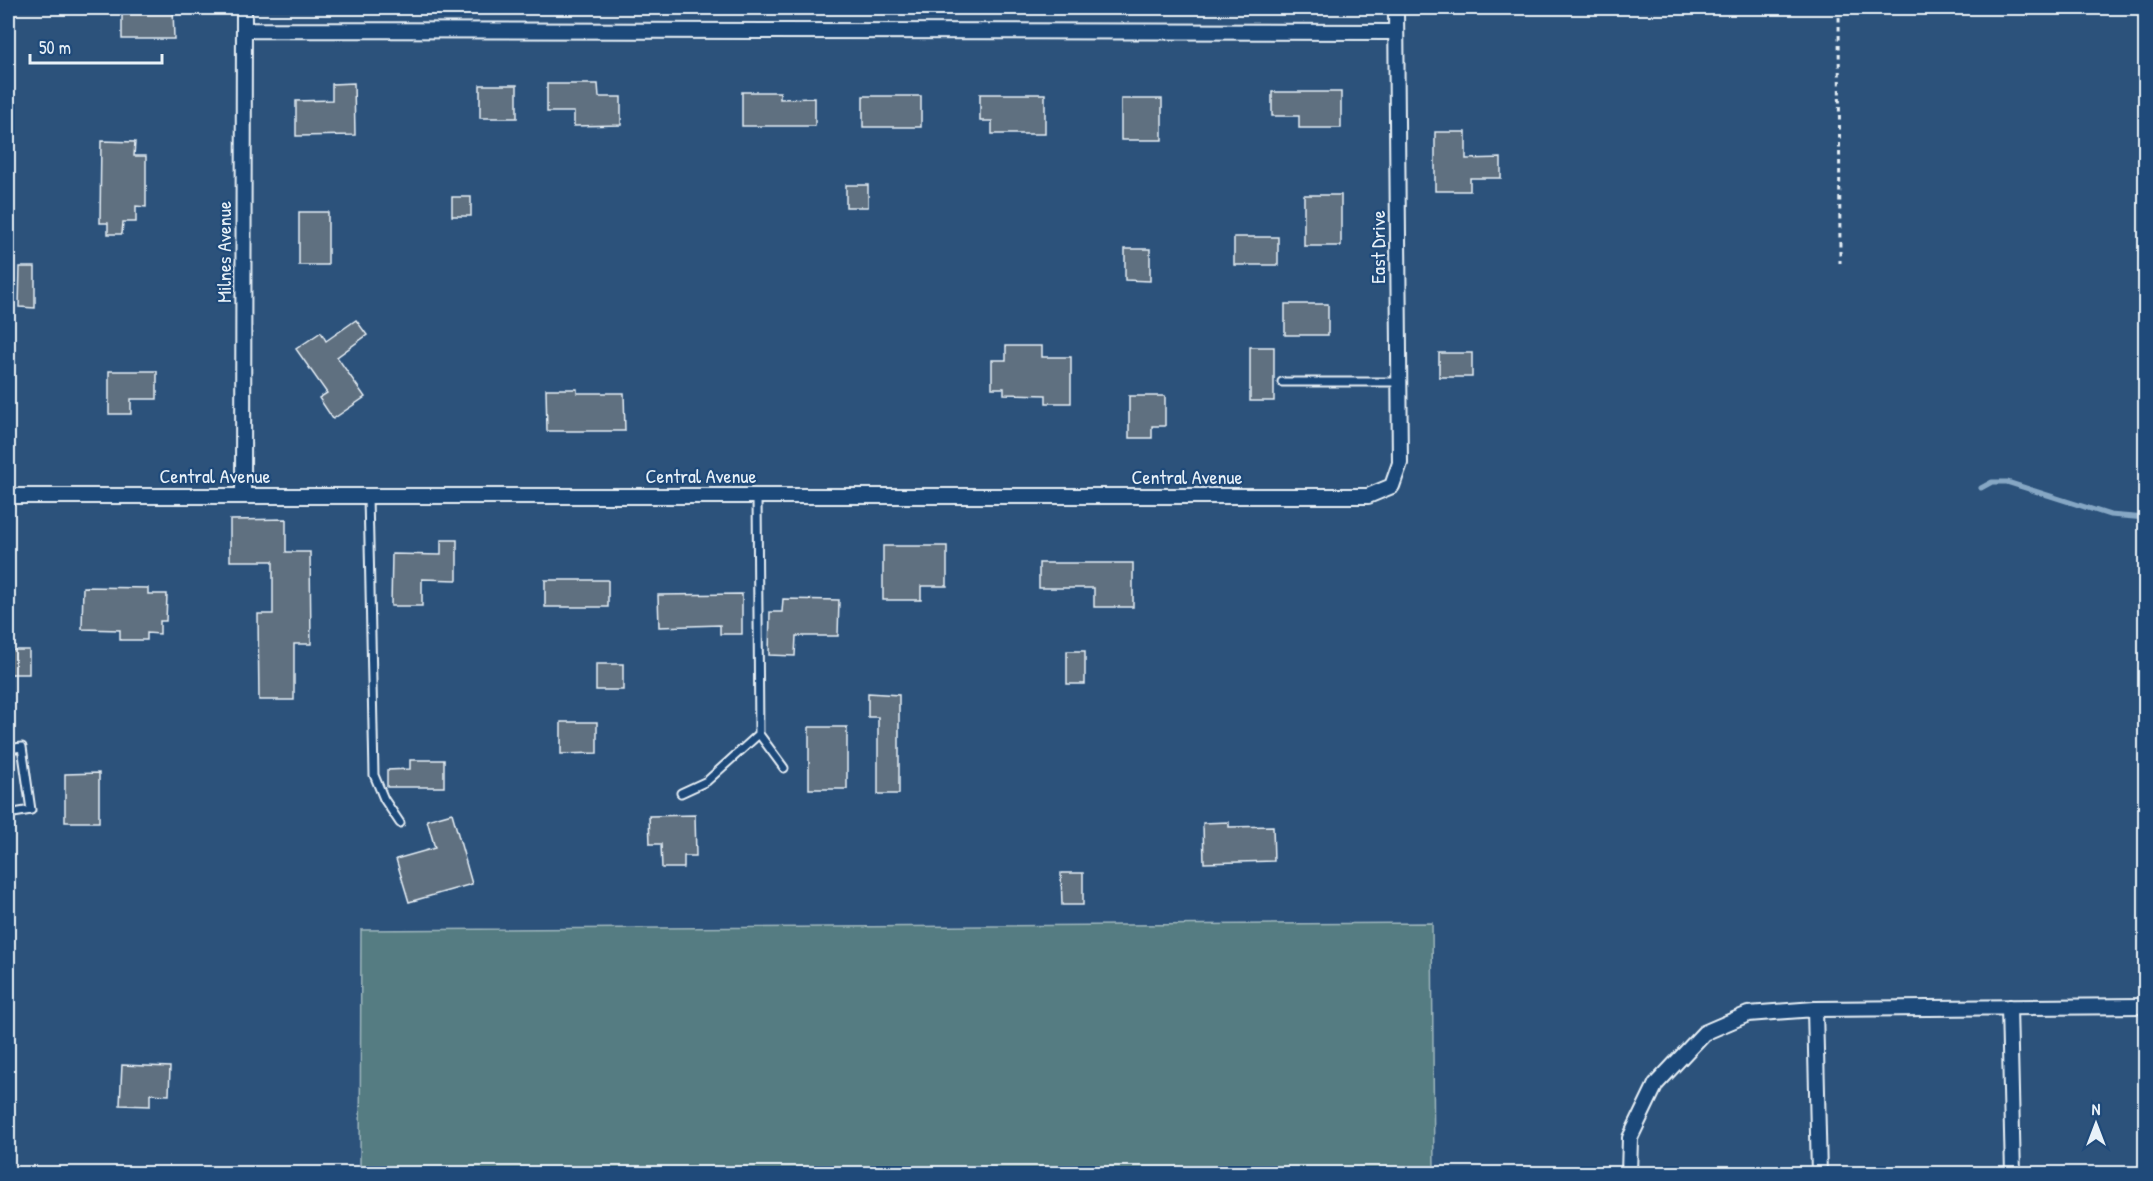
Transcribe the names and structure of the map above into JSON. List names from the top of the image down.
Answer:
{
  "streets": {
    "street": ["East Drive", "Milnes Avenue", "Central Avenue"]
  },
  "crossings": [
    ["East Drive", "Central Avenue"],
    ["Milnes Avenue", "Central Avenue"]
  ],
  "scale_bar": "50 m",
  "north": "top"
}
